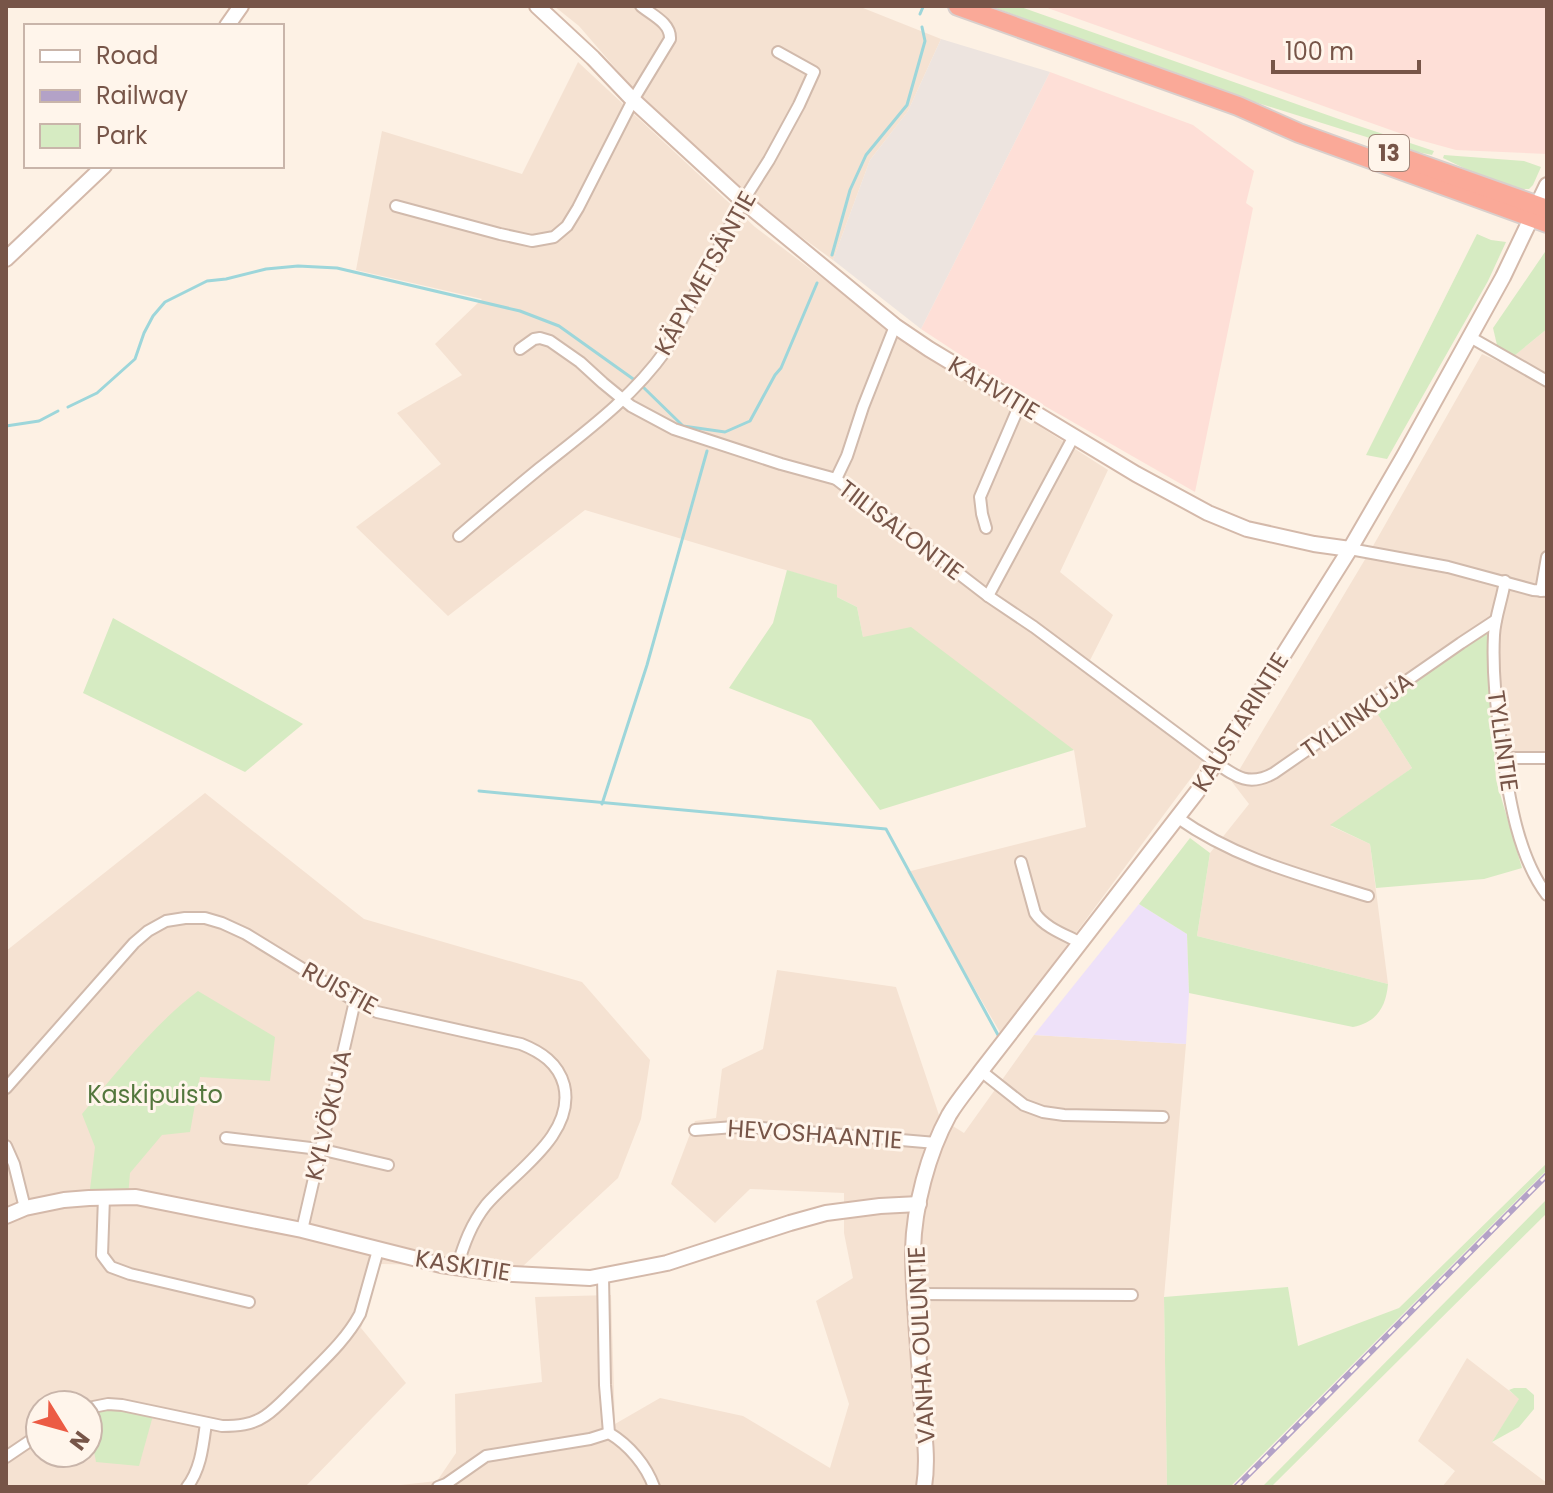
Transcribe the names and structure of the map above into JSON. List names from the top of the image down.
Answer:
{
  "streets": {
    "highway": ["13"],
    "street": [
      "KÄPYMETSÄNTIE",
      "KAHVITIE",
      "TIILISALONTIE",
      "TYLLINKUJA",
      "KAUSTARINTIE",
      "TYLLINTIE",
      "RUISTIE",
      "KYLVÖKUJA",
      "HEVOSHAANTIE",
      "KASKITIE",
      "VANHA OULUNTIE"
    ]
  },
  "crossings": [
    ["13", "KAUSTARINTIE"],
    ["KÄPYMETSÄNTIE", "KAHVITIE"],
    ["KÄPYMETSÄNTIE", "TIILISALONTIE"],
    ["KAHVITIE", "KAUSTARINTIE"],
    ["KAHVITIE", "TYLLINTIE"],
    ["TIILISALONTIE", "TYLLINKUJA"],
    ["TIILISALONTIE", "KAUSTARINTIE"],
    ["TYLLINKUJA", "KAUSTARINTIE"],
    ["TYLLINKUJA", "TYLLINTIE"],
    ["KAUSTARINTIE", "HEVOSHAANTIE"],
    ["KAUSTARINTIE", "KASKITIE"],
    ["KAUSTARINTIE", "VANHA OULUNTIE"],
    ["RUISTIE", "KYLVÖKUJA"],
    ["RUISTIE", "KASKITIE"],
    ["KYLVÖKUJA", "KASKITIE"],
    ["KASKITIE", "VANHA OULUNTIE"]
  ],
  "parks": ["Kaskipuisto"],
  "legend": ["Road", "Railway", "Park"],
  "scale_bar": "100 m",
  "north": "bottom right"
}
